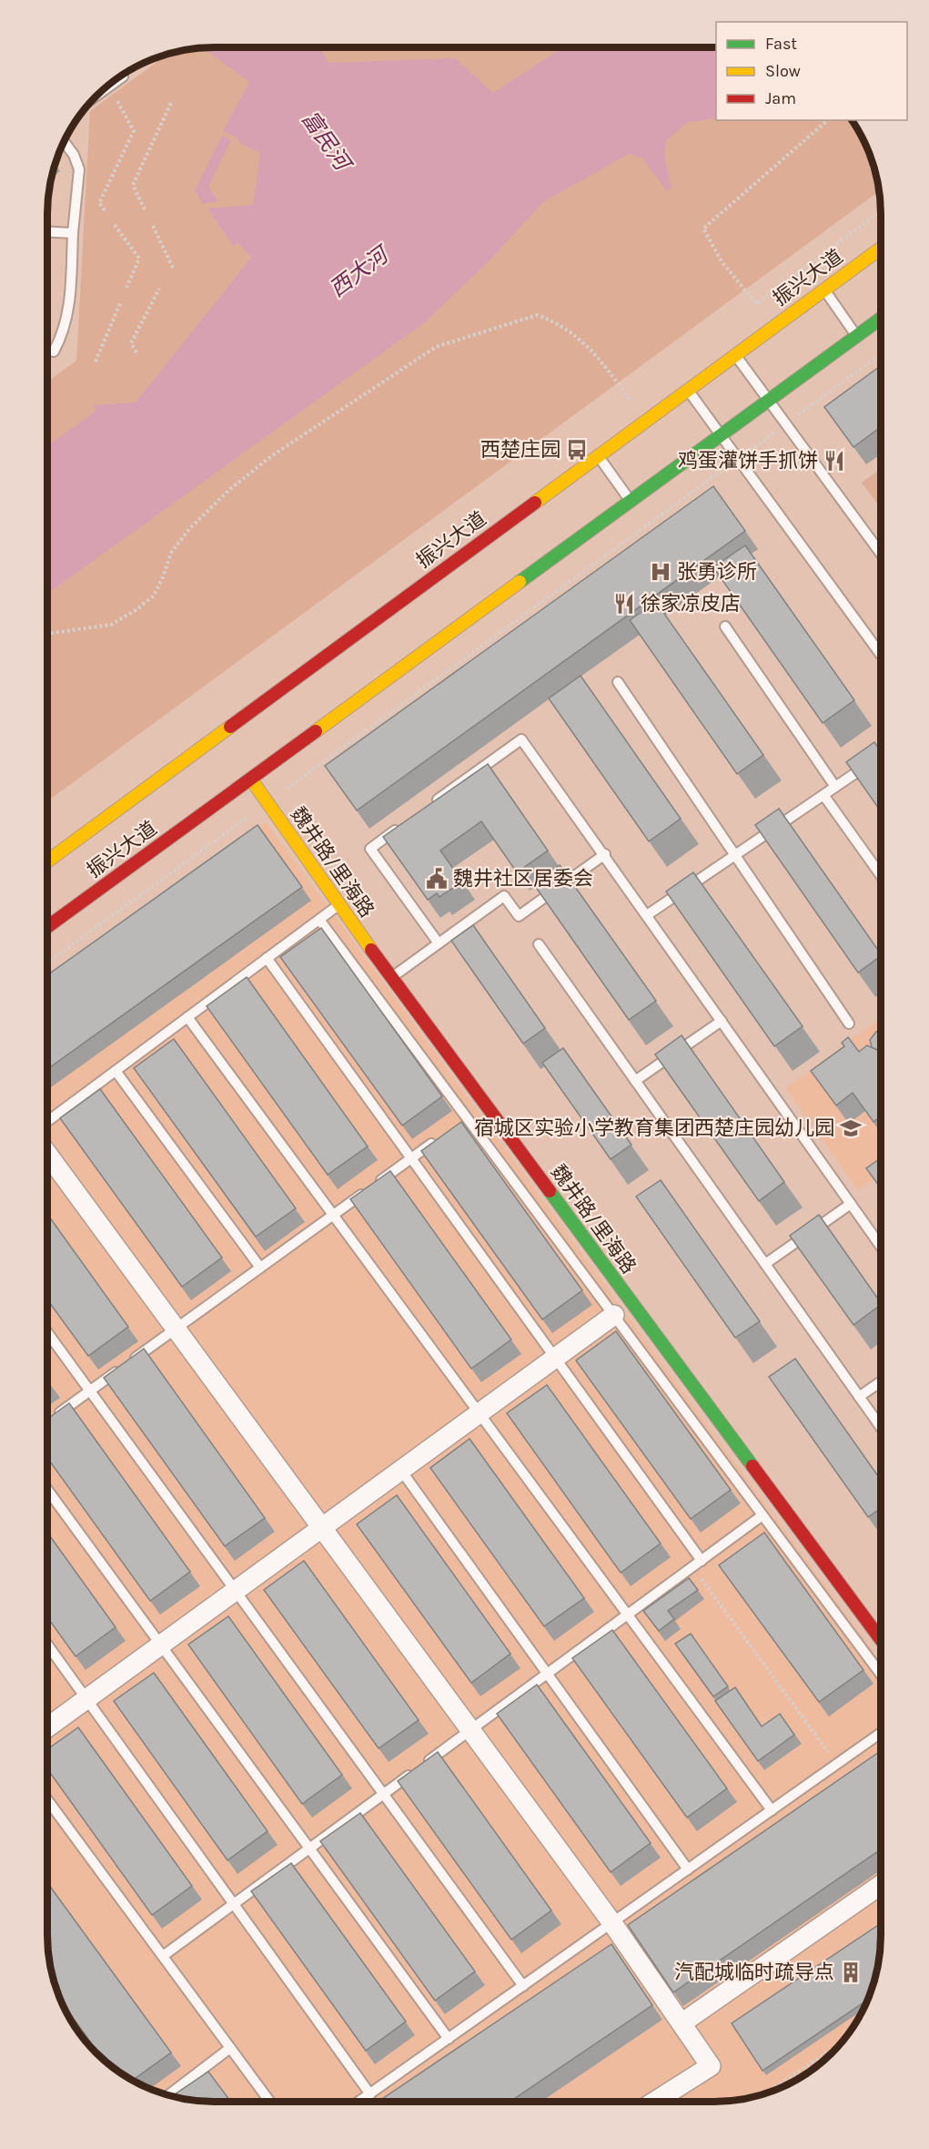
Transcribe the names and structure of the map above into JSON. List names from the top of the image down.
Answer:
{
  "streets": {
    "main road": ["振兴大道", "魏井路/里海路"]
  },
  "crossings": [
    ["振兴大道", "魏井路/里海路"]
  ],
  "water": ["富民河", "西大河"],
  "places": {
    "bus stop": ["西楚庄园"],
    "restaurant": ["鸡蛋灌饼手抓饼", "徐家凉皮店"],
    "hospital": ["张勇诊所"],
    "public building": ["魏井社区居委会"],
    "school or university": ["宿城区实验小学教育集团西楚庄园幼儿园"],
    "building": ["汽配城临时疏导点"]
  },
  "legend": ["Fast", "Slow", "Jam"]
}
